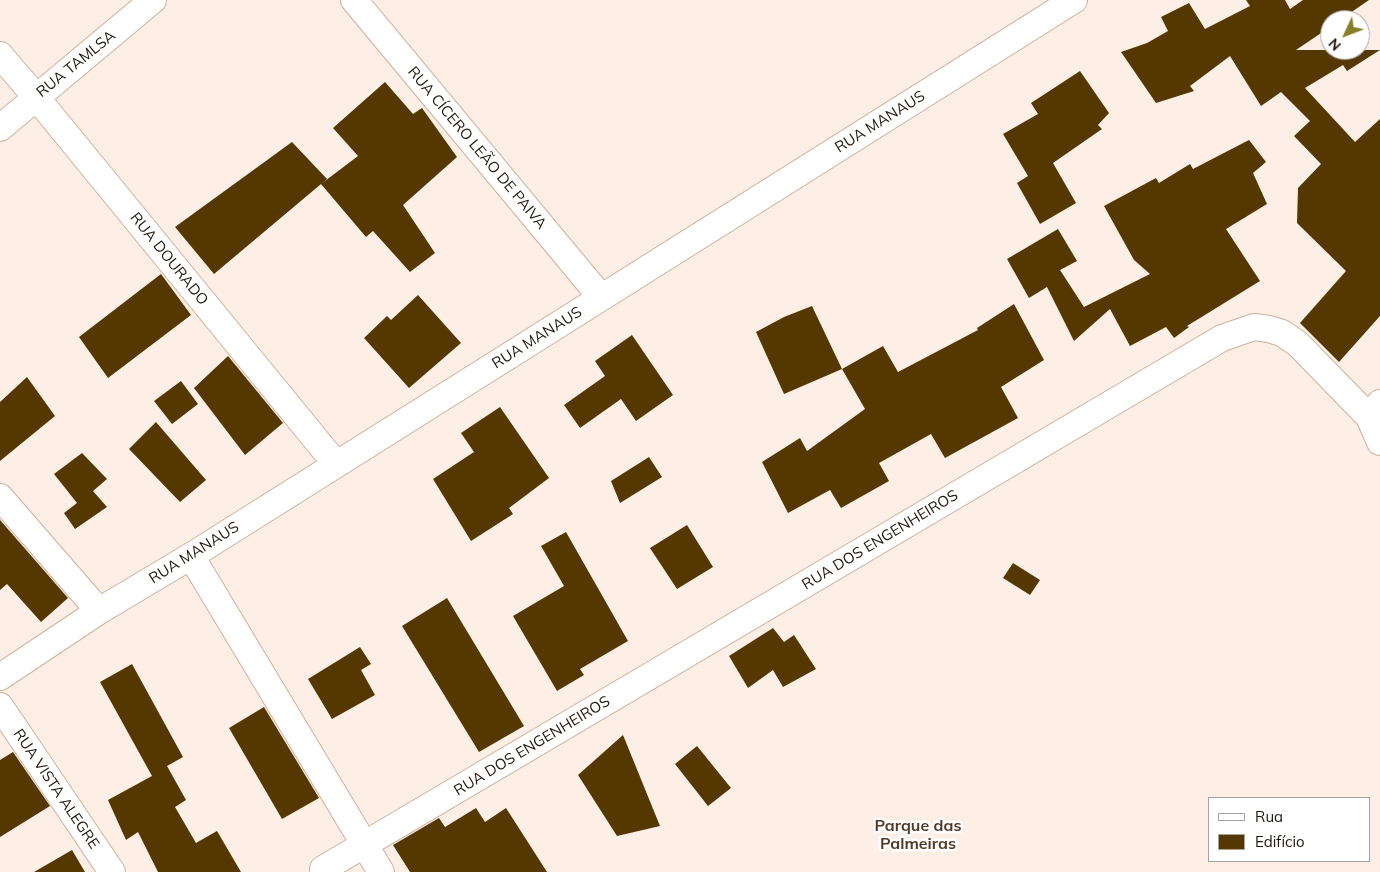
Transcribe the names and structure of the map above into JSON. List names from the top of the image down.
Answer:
{
  "streets": {
    "street": [
      "RUA TAMLSA",
      "RUA MANAUS",
      "RUA CÍCERO LEÃO DE PAIVA",
      "RUA DOURADO",
      "RUA DOS ENGENHEIROS",
      "RUA VISTA ALEGRE"
    ]
  },
  "crossings": [
    ["RUA TAMLSA", "RUA DOURADO"],
    ["RUA MANAUS", "RUA CÍCERO LEÃO DE PAIVA"],
    ["RUA MANAUS", "RUA DOURADO"]
  ],
  "districts": ["Parque das Palmeiras"],
  "legend": ["Rua", "Edifício"],
  "north": "bottom left"
}
